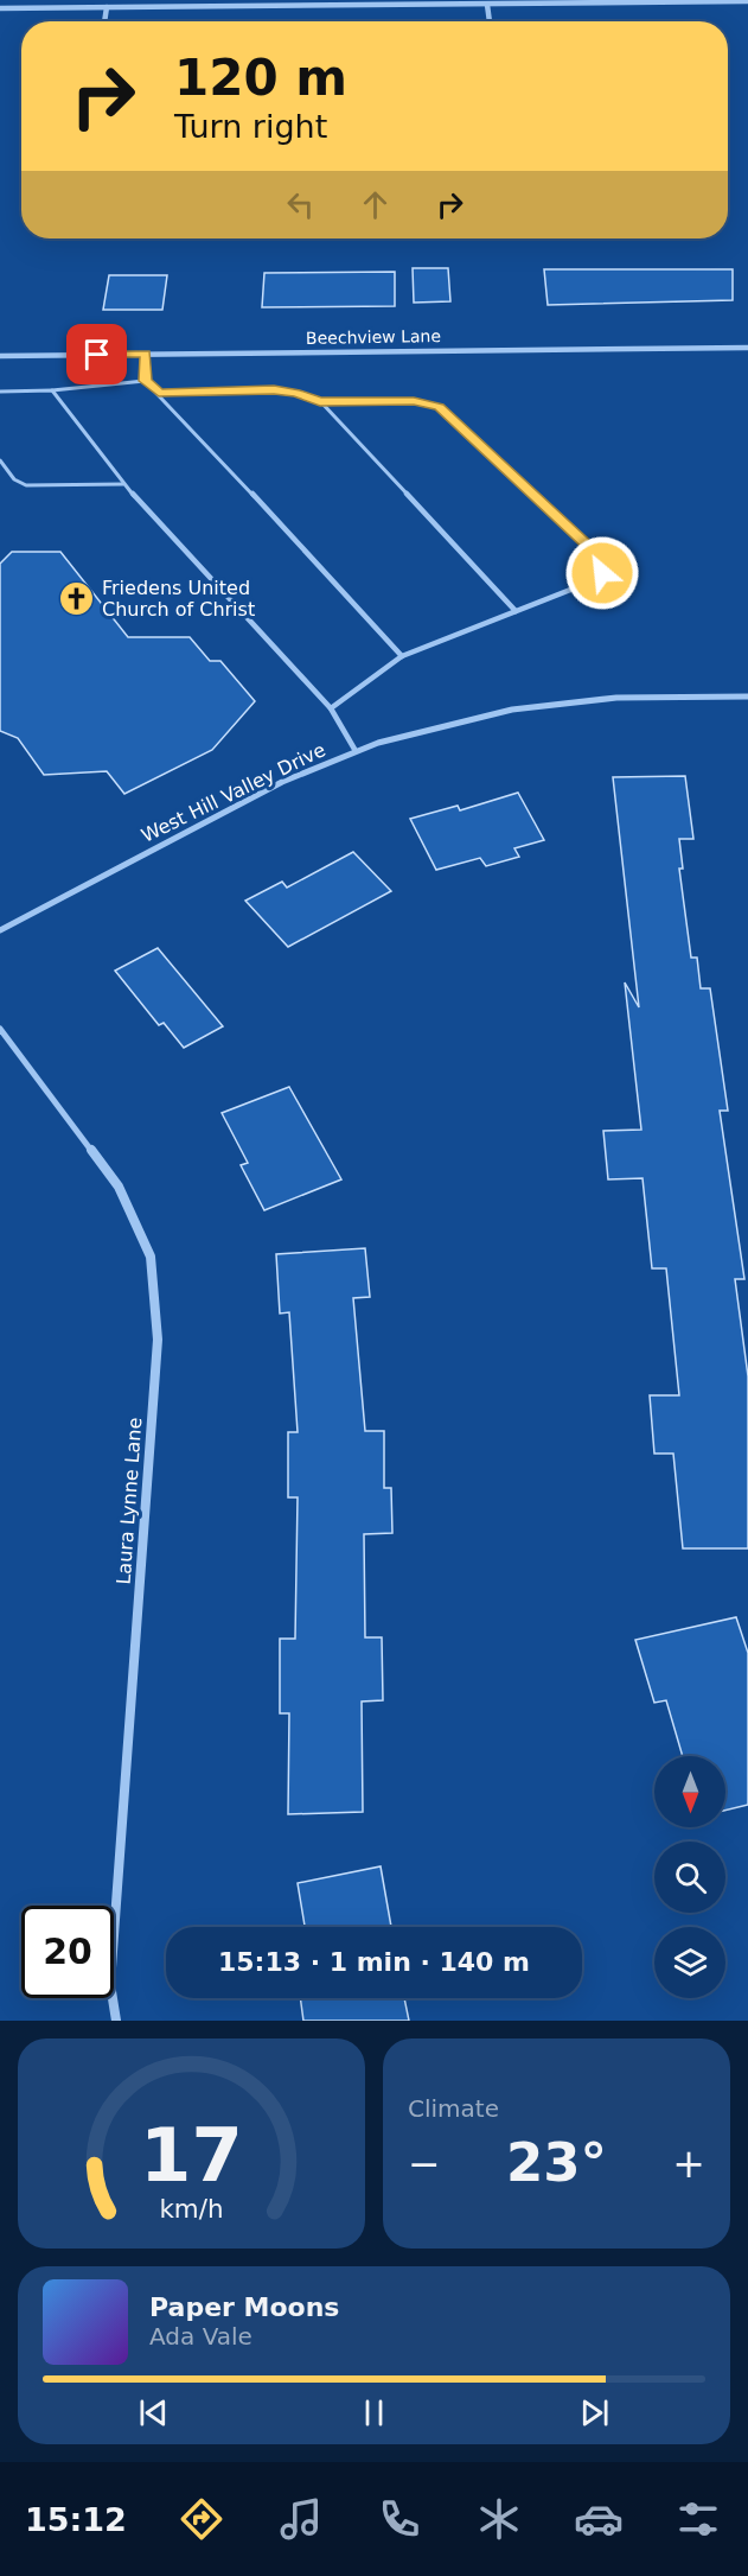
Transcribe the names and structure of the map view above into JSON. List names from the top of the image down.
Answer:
{
  "streets": {
    "street": ["Beechview Lane", "West Hill Valley Drive", "Laura Lynne Lane"]
  },
  "places": {
    "church": ["Friedens United Church of Christ"]
  },
  "north": "bottom",
  "page": {
    "turn": ["120 m", "Turn right"],
    "limit": "20",
    "trip": "15:13 · 1 min · 140 m",
    "tile": "Climate",
    "heat": ["−", "23°", "+"],
    "song": ["Paper Moons", "Ada Vale"],
    "tabs": "15:12",
    "gauge": ["17", "km/h"]
  }
}
